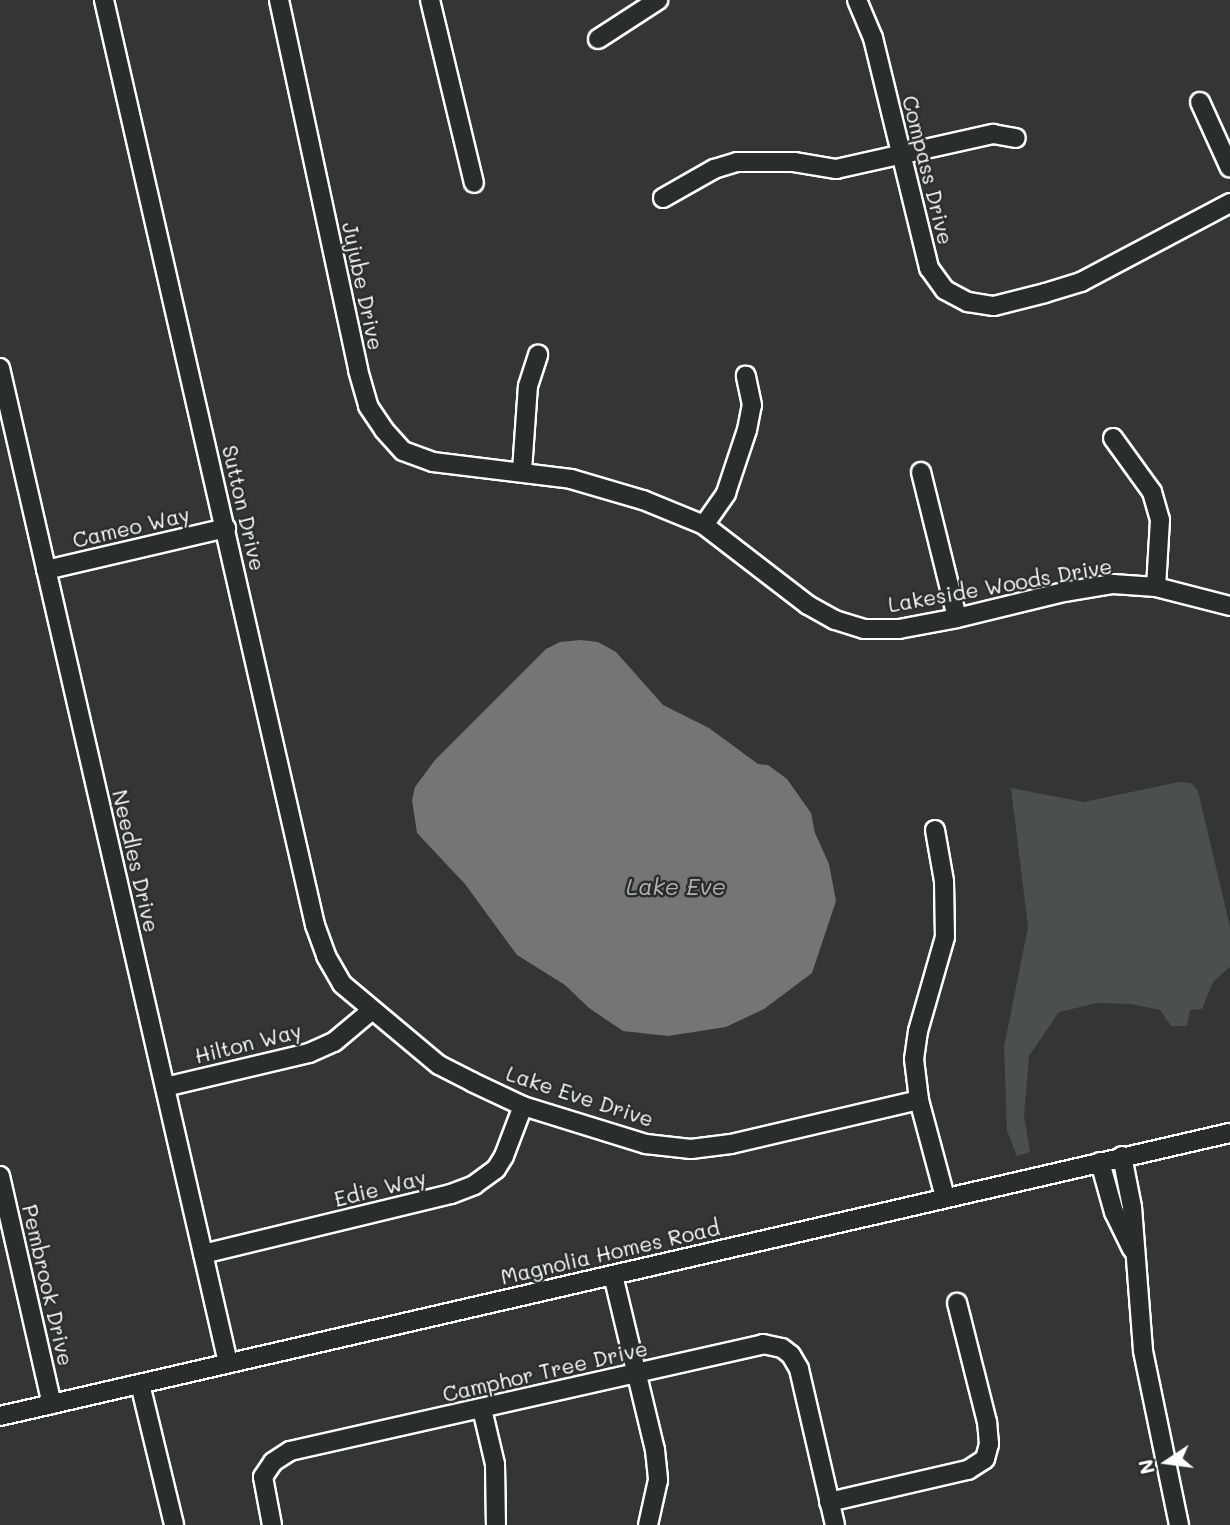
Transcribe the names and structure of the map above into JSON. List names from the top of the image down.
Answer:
{
  "streets": {
    "street": [
      "Compass Drive",
      "Jujube Drive",
      "Sutton Drive",
      "Cameo Way",
      "Lakeside Woods Drive",
      "Needles Drive",
      "Hilton Way",
      "Lake Eve Drive",
      "Edie Way",
      "Magnolia Homes Road",
      "Pembrook Drive",
      "Camphor Tree Drive"
    ]
  },
  "crossings": [
    ["Jujube Drive", "Lakeside Woods Drive"],
    ["Sutton Drive", "Cameo Way"],
    ["Sutton Drive", "Hilton Way"],
    ["Sutton Drive", "Lake Eve Drive"],
    ["Cameo Way", "Needles Drive"],
    ["Needles Drive", "Hilton Way"],
    ["Needles Drive", "Edie Way"],
    ["Needles Drive", "Magnolia Homes Road"],
    ["Hilton Way", "Lake Eve Drive"],
    ["Lake Eve Drive", "Edie Way"],
    ["Magnolia Homes Road", "Pembrook Drive"]
  ],
  "water": ["Lake Eve"],
  "north": "left"
}
